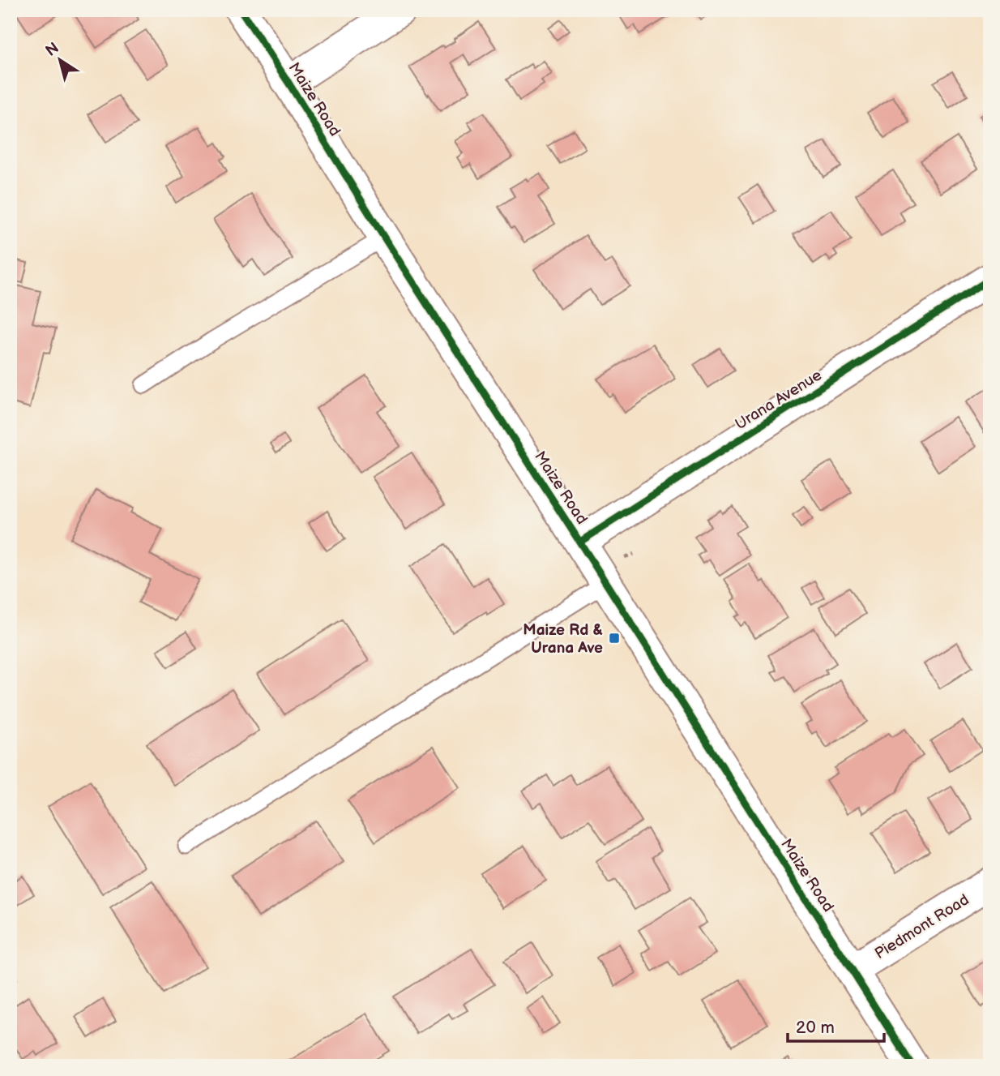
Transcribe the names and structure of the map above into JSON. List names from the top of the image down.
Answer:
{
  "streets": {
    "street": ["Maize Road", "Urana Avenue", "Piedmont Road"]
  },
  "crossings": [
    ["Maize Road", "Urana Avenue"],
    ["Maize Road", "Piedmont Road"]
  ],
  "places": {
    "transit": ["Maize Rd & Urana Ave"]
  },
  "scale_bar": "20 m",
  "north": "top left"
}
